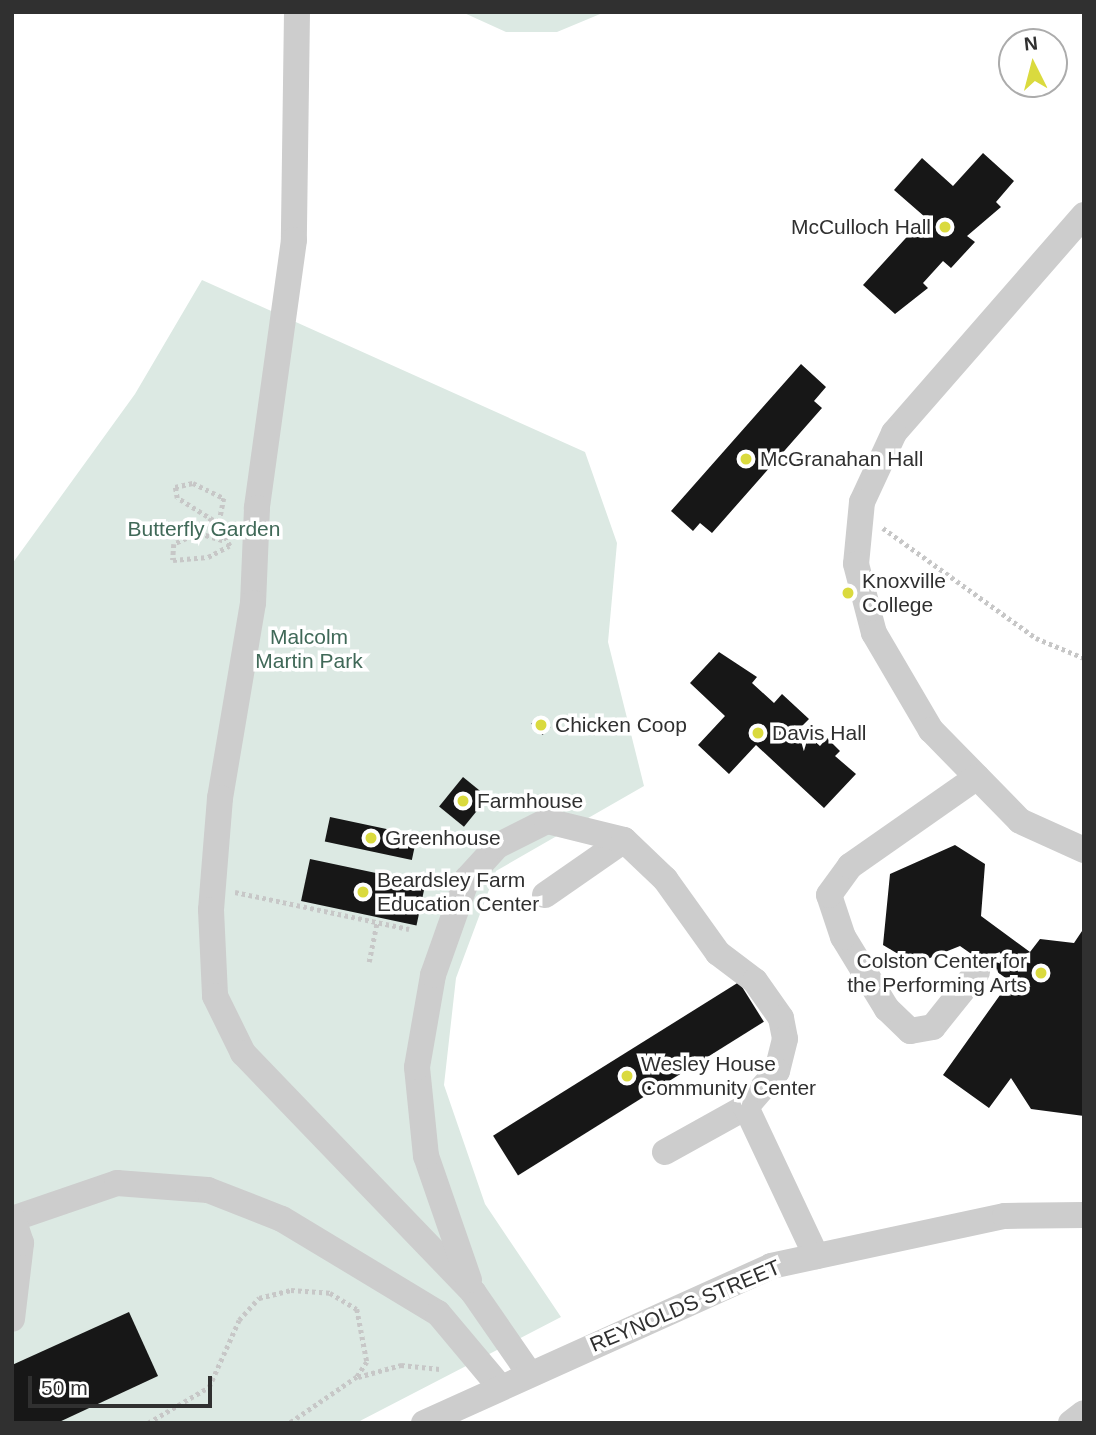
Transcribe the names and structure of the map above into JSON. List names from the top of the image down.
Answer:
{
  "streets": {
    "street": ["REYNOLDS STREET"]
  },
  "parks": ["Butterfly Garden", "Malcolm Martin Park"],
  "places": [
    "McCulloch Hall",
    "McGranahan Hall",
    "Knoxville College",
    "Chicken Coop",
    "Davis Hall",
    "Farmhouse",
    "Greenhouse",
    "Beardsley Farm Education Center",
    "Colston Center for the Performing Arts",
    "Wesley House Community Center"
  ],
  "scale_bar": "50 m",
  "north": "top"
}
